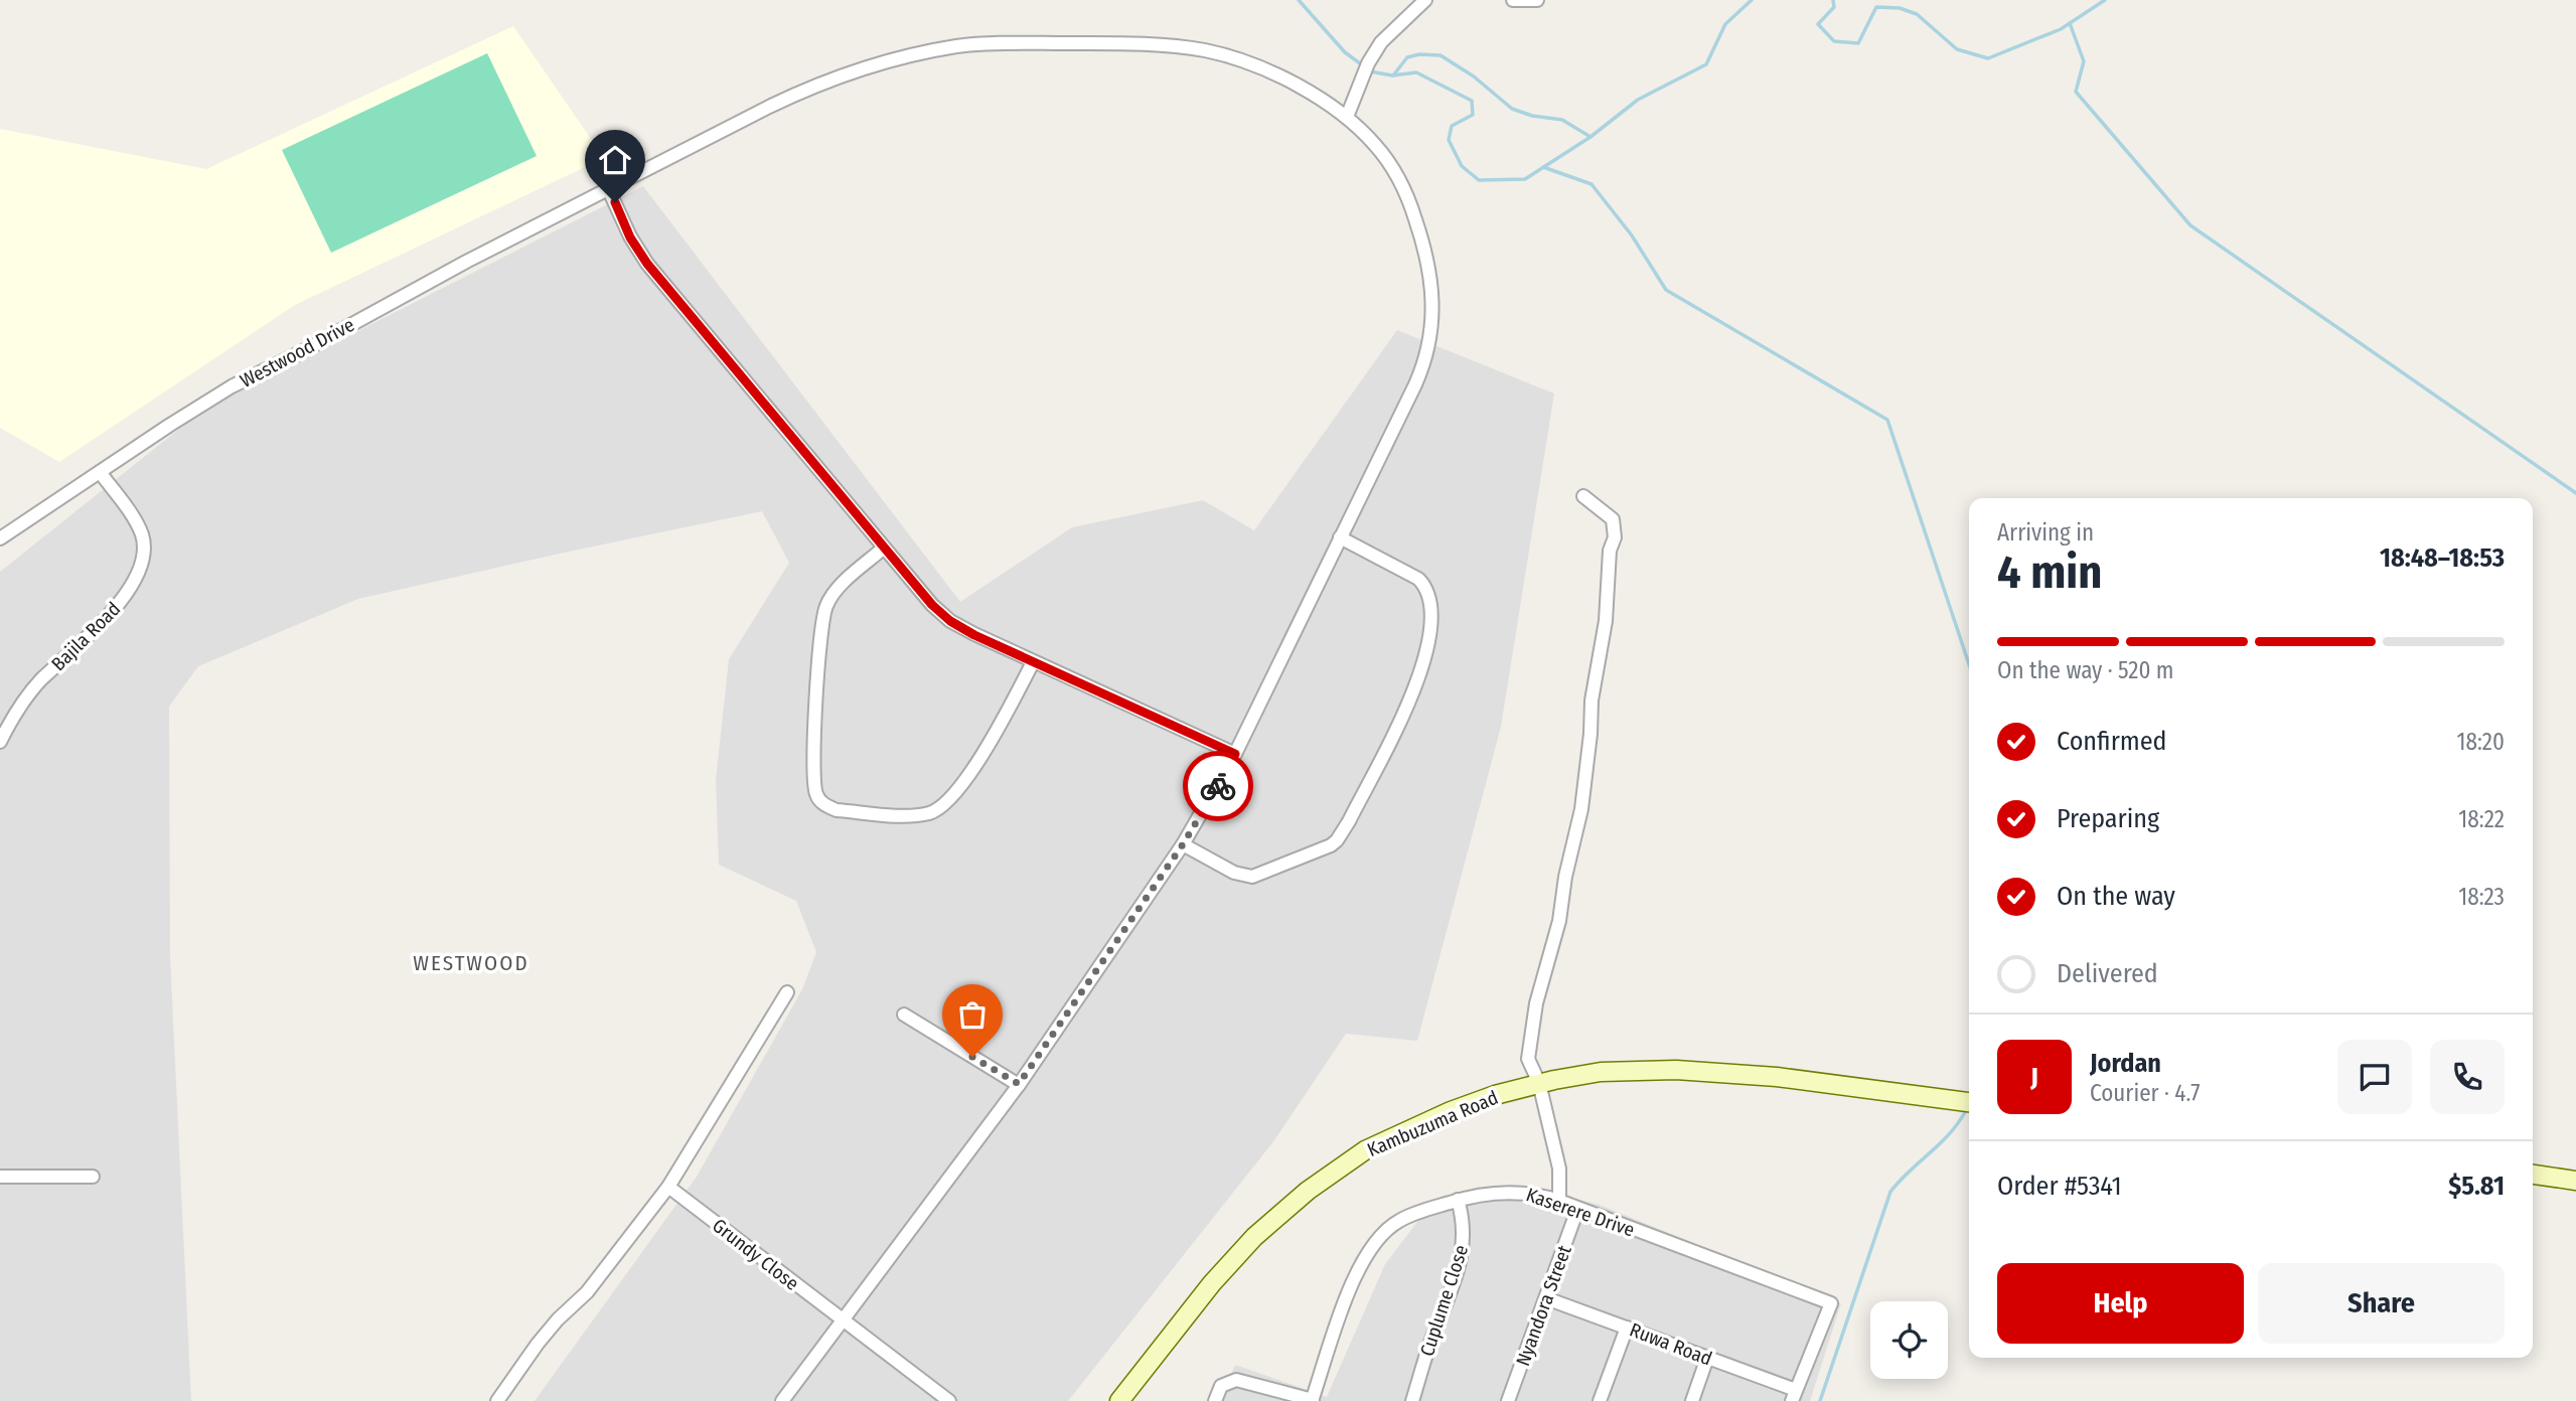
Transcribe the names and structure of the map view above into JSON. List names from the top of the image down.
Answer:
{
  "streets": {
    "main road": ["Kambuzuma Road"],
    "street": [
      "Westwood Drive",
      "Bajila Road",
      "Kaserere Drive",
      "Grundy Close",
      "Cuplume Close",
      "Nyandora Street",
      "Ruwa Road"
    ]
  },
  "crossings": [
    ["Westwood Drive", "Bajila Road"],
    ["Westwood Drive", "Grundy Close"],
    ["Kaserere Drive", "Cuplume Close"],
    ["Kaserere Drive", "Nyandora Street"],
    ["Kaserere Drive", "Ruwa Road"],
    ["Nyandora Street", "Ruwa Road"]
  ],
  "districts": ["WESTWOOD"],
  "page": {
    "heading": ["4 min", "Arriving in", "18:48–18:53"],
    "panel": [
      "Jordan",
      "Courier · 4.7",
      "Order #5341",
      "$5.81"
    ],
    "bar": "On the way · 520 m",
    "list": [
      ["Confirmed", "18:20"],
      ["Preparing", "18:22"],
      ["On the way", "18:23"],
      "Delivered"
    ],
    "round": "J",
    "buttons": ["Help", "Share"]
  }
}
